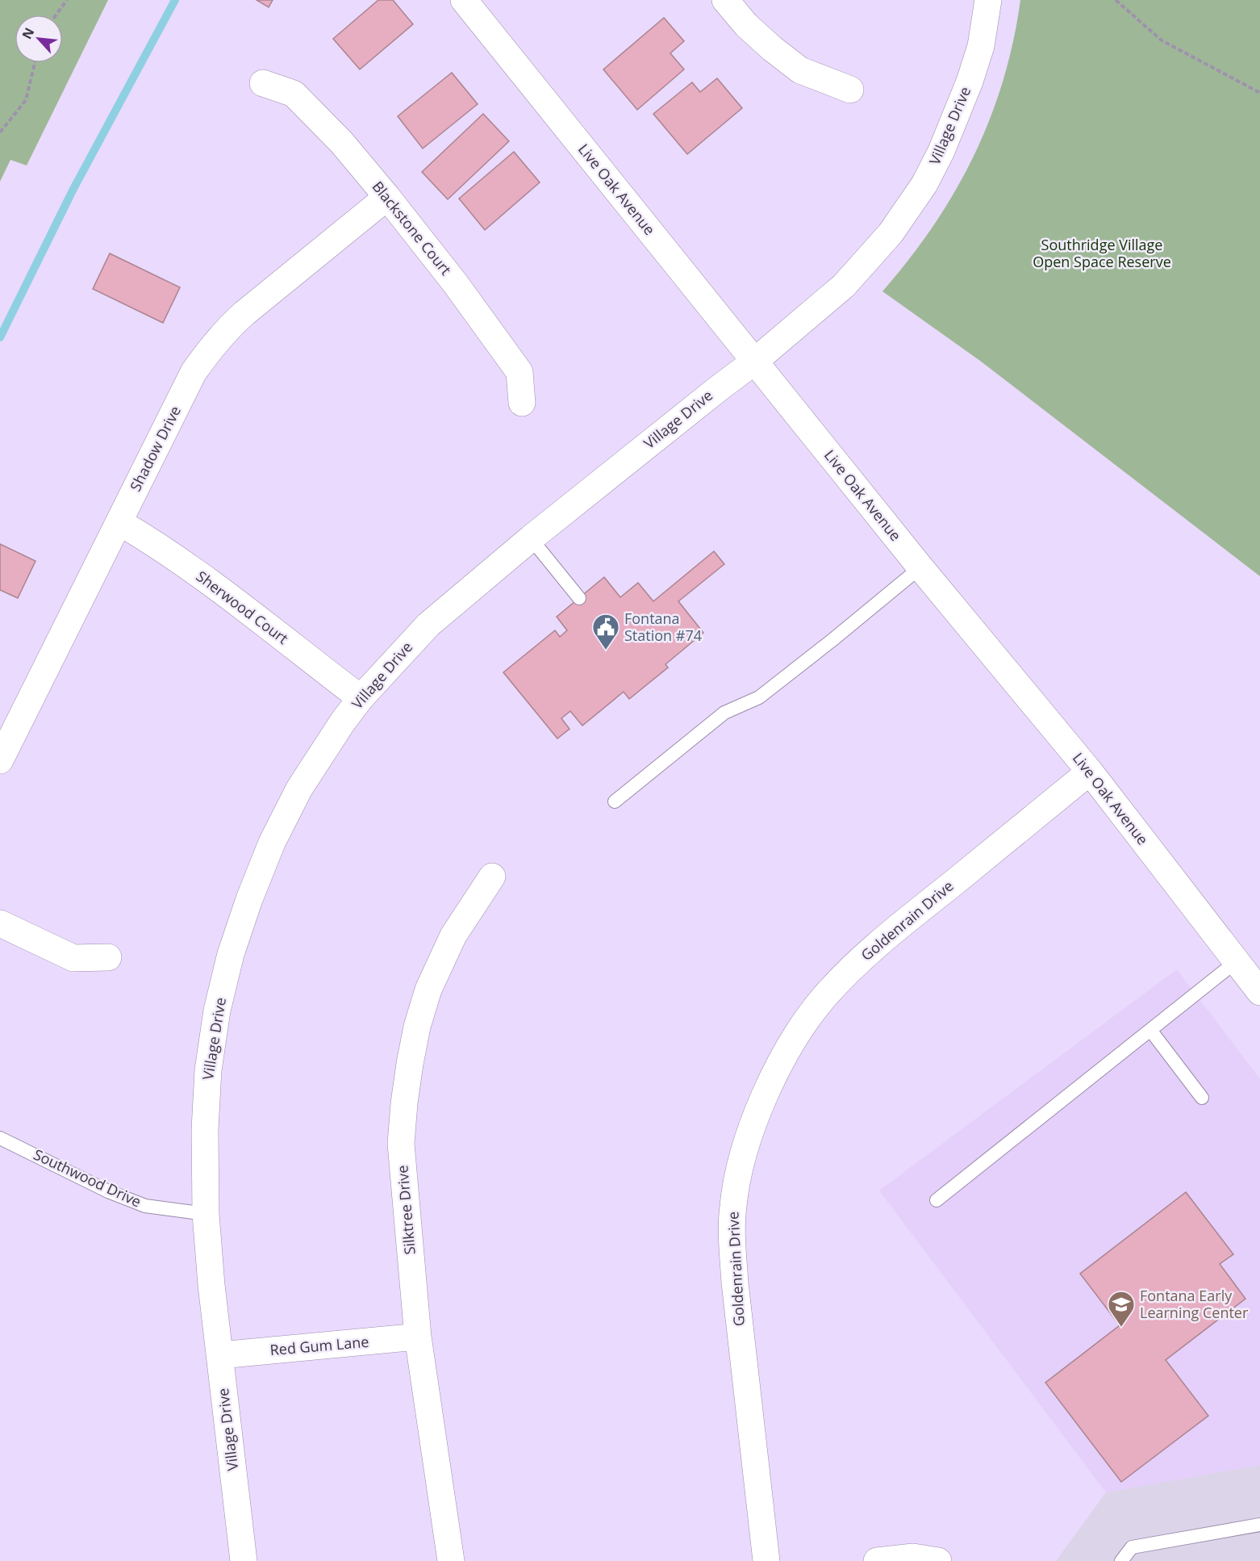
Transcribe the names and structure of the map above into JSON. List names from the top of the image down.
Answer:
{
  "streets": {
    "street": [
      "Village Drive",
      "Live Oak Avenue",
      "Blackstone Court",
      "Shadow Drive",
      "Sherwood Court",
      "Goldenrain Drive",
      "Silktree Drive",
      "Red Gum Lane"
    ],
    "lane": ["Southwood Drive"]
  },
  "crossings": [
    ["Village Drive", "Live Oak Avenue"],
    ["Village Drive", "Sherwood Court"],
    ["Village Drive", "Southwood Drive"],
    ["Village Drive", "Red Gum Lane"],
    ["Live Oak Avenue", "Goldenrain Drive"],
    ["Blackstone Court", "Shadow Drive"],
    ["Shadow Drive", "Sherwood Court"],
    ["Silktree Drive", "Red Gum Lane"]
  ],
  "parks": ["Southridge Village Open Space Reserve"],
  "places": {
    "public building": ["Fontana Station #74"],
    "school or university": ["Fontana Early Learning Center"]
  },
  "north": "top left"
}
